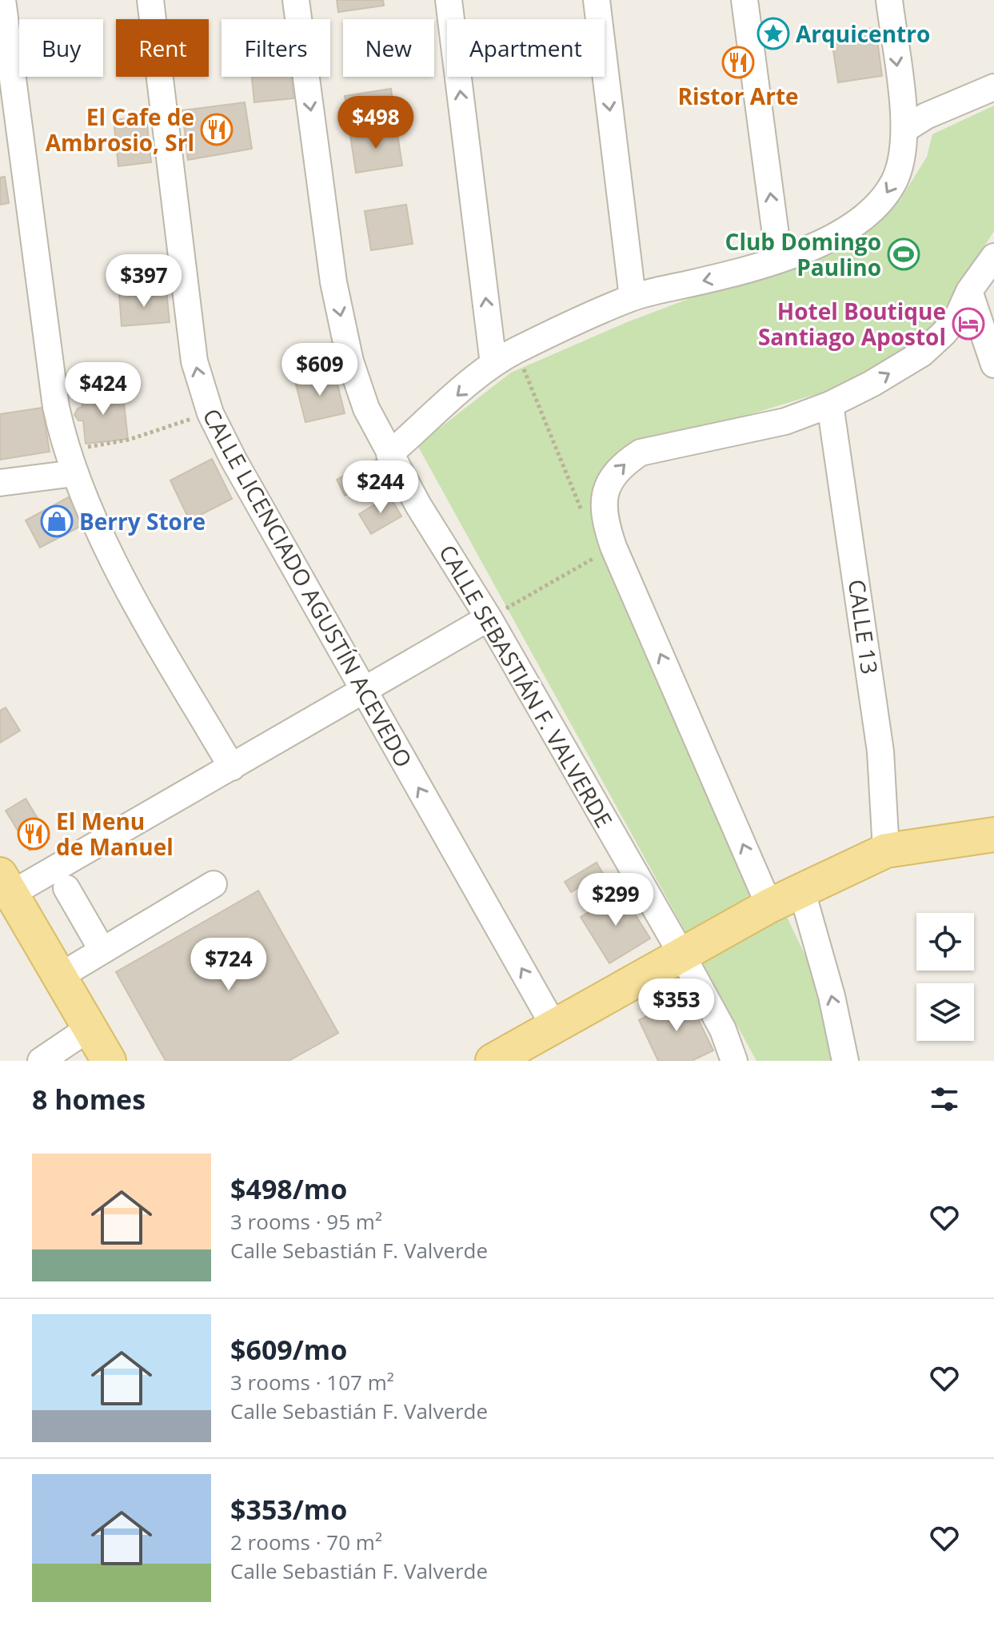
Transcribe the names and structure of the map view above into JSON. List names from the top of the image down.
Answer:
{
  "streets": {
    "street": ["CALLE LICENCIADO AGUSTÍN ACEVEDO", "CALLE 13", "CALLE SEBASTIÁN F. VALVERDE"]
  },
  "places": {
    "place": ["Arquicentro"],
    "restaurant": ["Ristor Arte", "El Cafe de Ambrosio, Srl", "El Menu de Manuel"],
    "sports": ["Club Domingo Paulino"],
    "hotel": ["Hotel Boutique Santiago Apostol"],
    "shop": ["Berry Store"]
  },
  "page": {
    "chip": [
      "Buy",
      "Rent",
      "Filters",
      "New",
      "Apartment"
    ],
    "price": [
      "$498",
      "$397",
      "$609",
      "$424",
      "$244",
      "$299",
      "$724",
      "$353"
    ],
    "heading": "8 homes",
    "list": [
      {
        "name": "$498/mo",
        "note": "3 rooms · 95 m² · Calle Sebastián F. Valverde"
      },
      {
        "name": "$609/mo",
        "note": "3 rooms · 107 m² · Calle Sebastián F. Valverde"
      },
      {
        "name": "$353/mo",
        "note": "2 rooms · 70 m² · Calle Sebastián F. Valverde"
      }
    ]
  }
}
